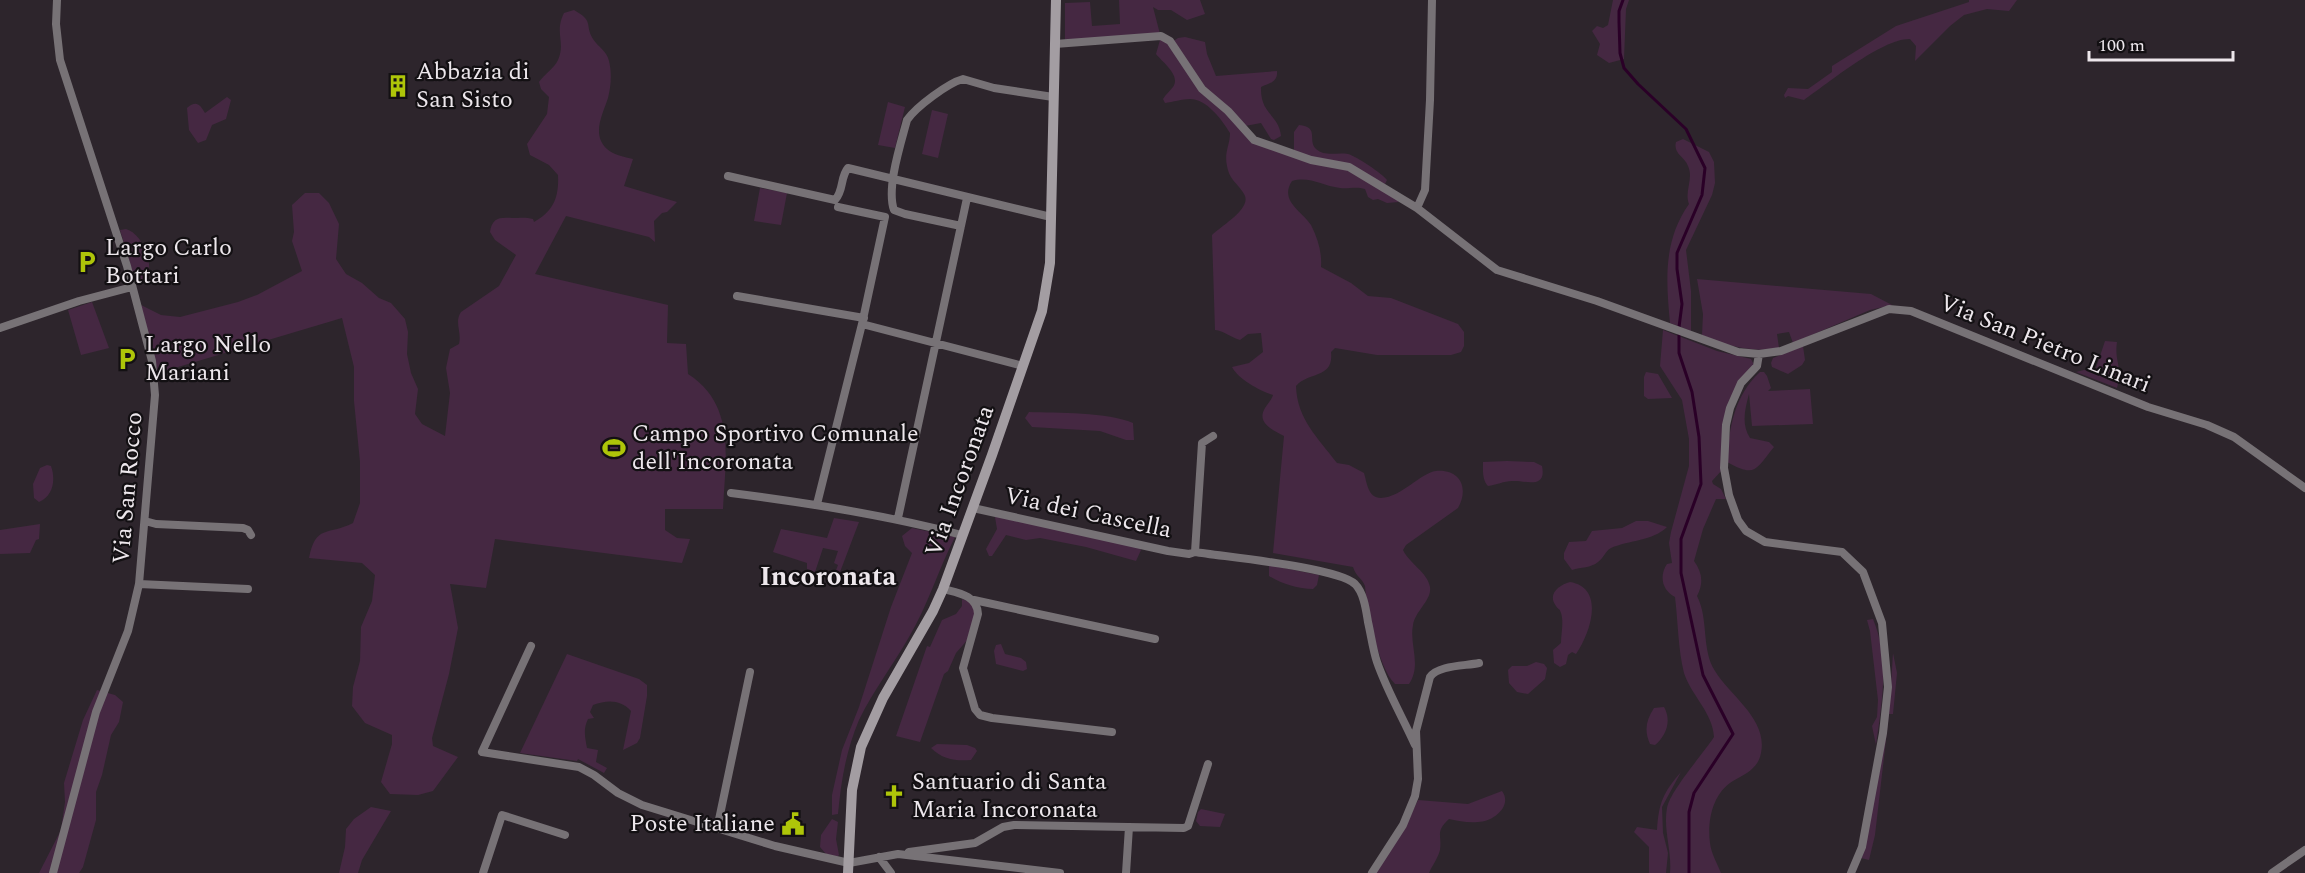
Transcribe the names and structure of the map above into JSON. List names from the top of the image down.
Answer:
{
  "streets": {
    "main road": ["Via Incoronata"],
    "street": ["Via San Pietro Linari", "Via San Rocco", "Via dei Cascella"]
  },
  "crossings": [
    ["Via Incoronata", "Via dei Cascella"]
  ],
  "districts": ["Incoronata"],
  "places": {
    "building": ["Abbazia di San Sisto"],
    "parking": ["Largo Carlo Bottari", "Largo Nello Mariani"],
    "sports": ["Campo Sportivo Comunale dell'Incoronata"],
    "church": ["Santuario di Santa Maria Incoronata"],
    "public building": ["Poste Italiane"]
  },
  "scale_bar": "100 m"
}
